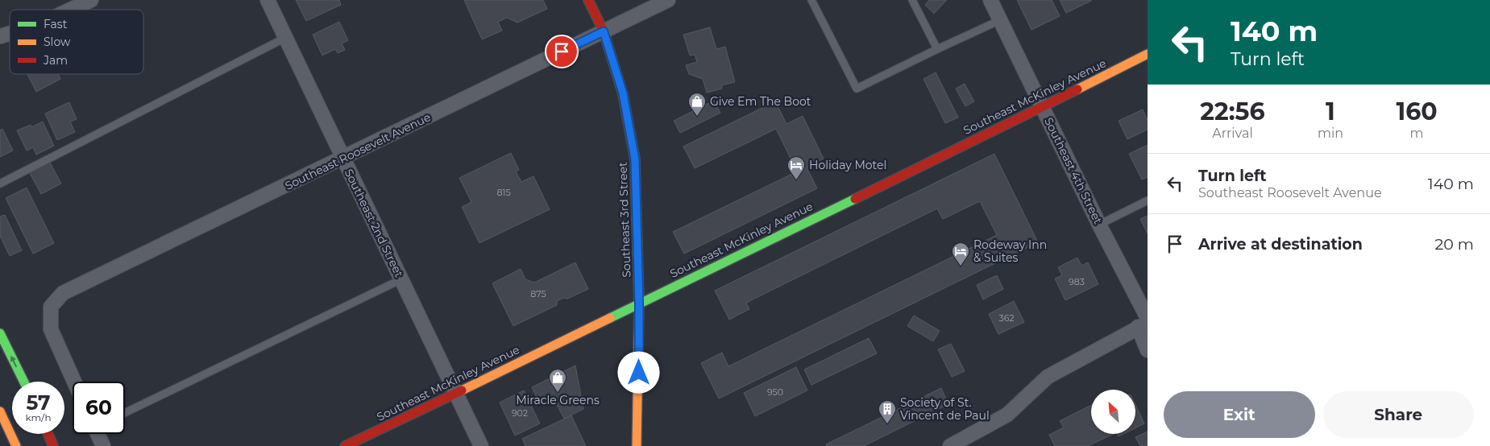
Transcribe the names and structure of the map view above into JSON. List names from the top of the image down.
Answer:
{
  "streets": {
    "main road": ["Southeast McKinley Avenue", "Southeast 3rd Street"],
    "street": ["Southeast Roosevelt Avenue", "Southeast 4th Street", "Southeast 2nd Street"]
  },
  "crossings": [
    ["Southeast McKinley Avenue", "Southeast 4th Street"],
    ["Southeast McKinley Avenue", "Southeast 3rd Street"],
    ["Southeast McKinley Avenue", "Southeast 2nd Street"],
    ["Southeast Roosevelt Avenue", "Southeast 3rd Street"],
    ["Southeast Roosevelt Avenue", "Southeast 2nd Street"]
  ],
  "places": {
    "shop": ["Give Em The Boot", "Miracle Greens"],
    "hotel": ["Holiday Motel", "Rodeway Inn & Suites"],
    "building": ["Society of St. Vincent de Paul"]
  },
  "house_numbers": [
    "815",
    "983",
    "875",
    "362",
    "950",
    "902"
  ],
  "legend": ["Fast", "Slow", "Jam"],
  "north": "top left",
  "page": {
    "turn": ["140 m", "Turn left"],
    "eta": [
      "22:56",
      "Arrival",
      "1",
      "min",
      "160",
      "m"
    ],
    "list": [
      {
        "name": "Turn left",
        "note": "Southeast Roosevelt Avenue",
        "value": "140 m"
      },
      {
        "name": "Arrive at destination",
        "value": "20 m"
      }
    ],
    "speed": "57 km/h",
    "limit": "60",
    "buttons": ["Exit", "Share"]
  }
}
